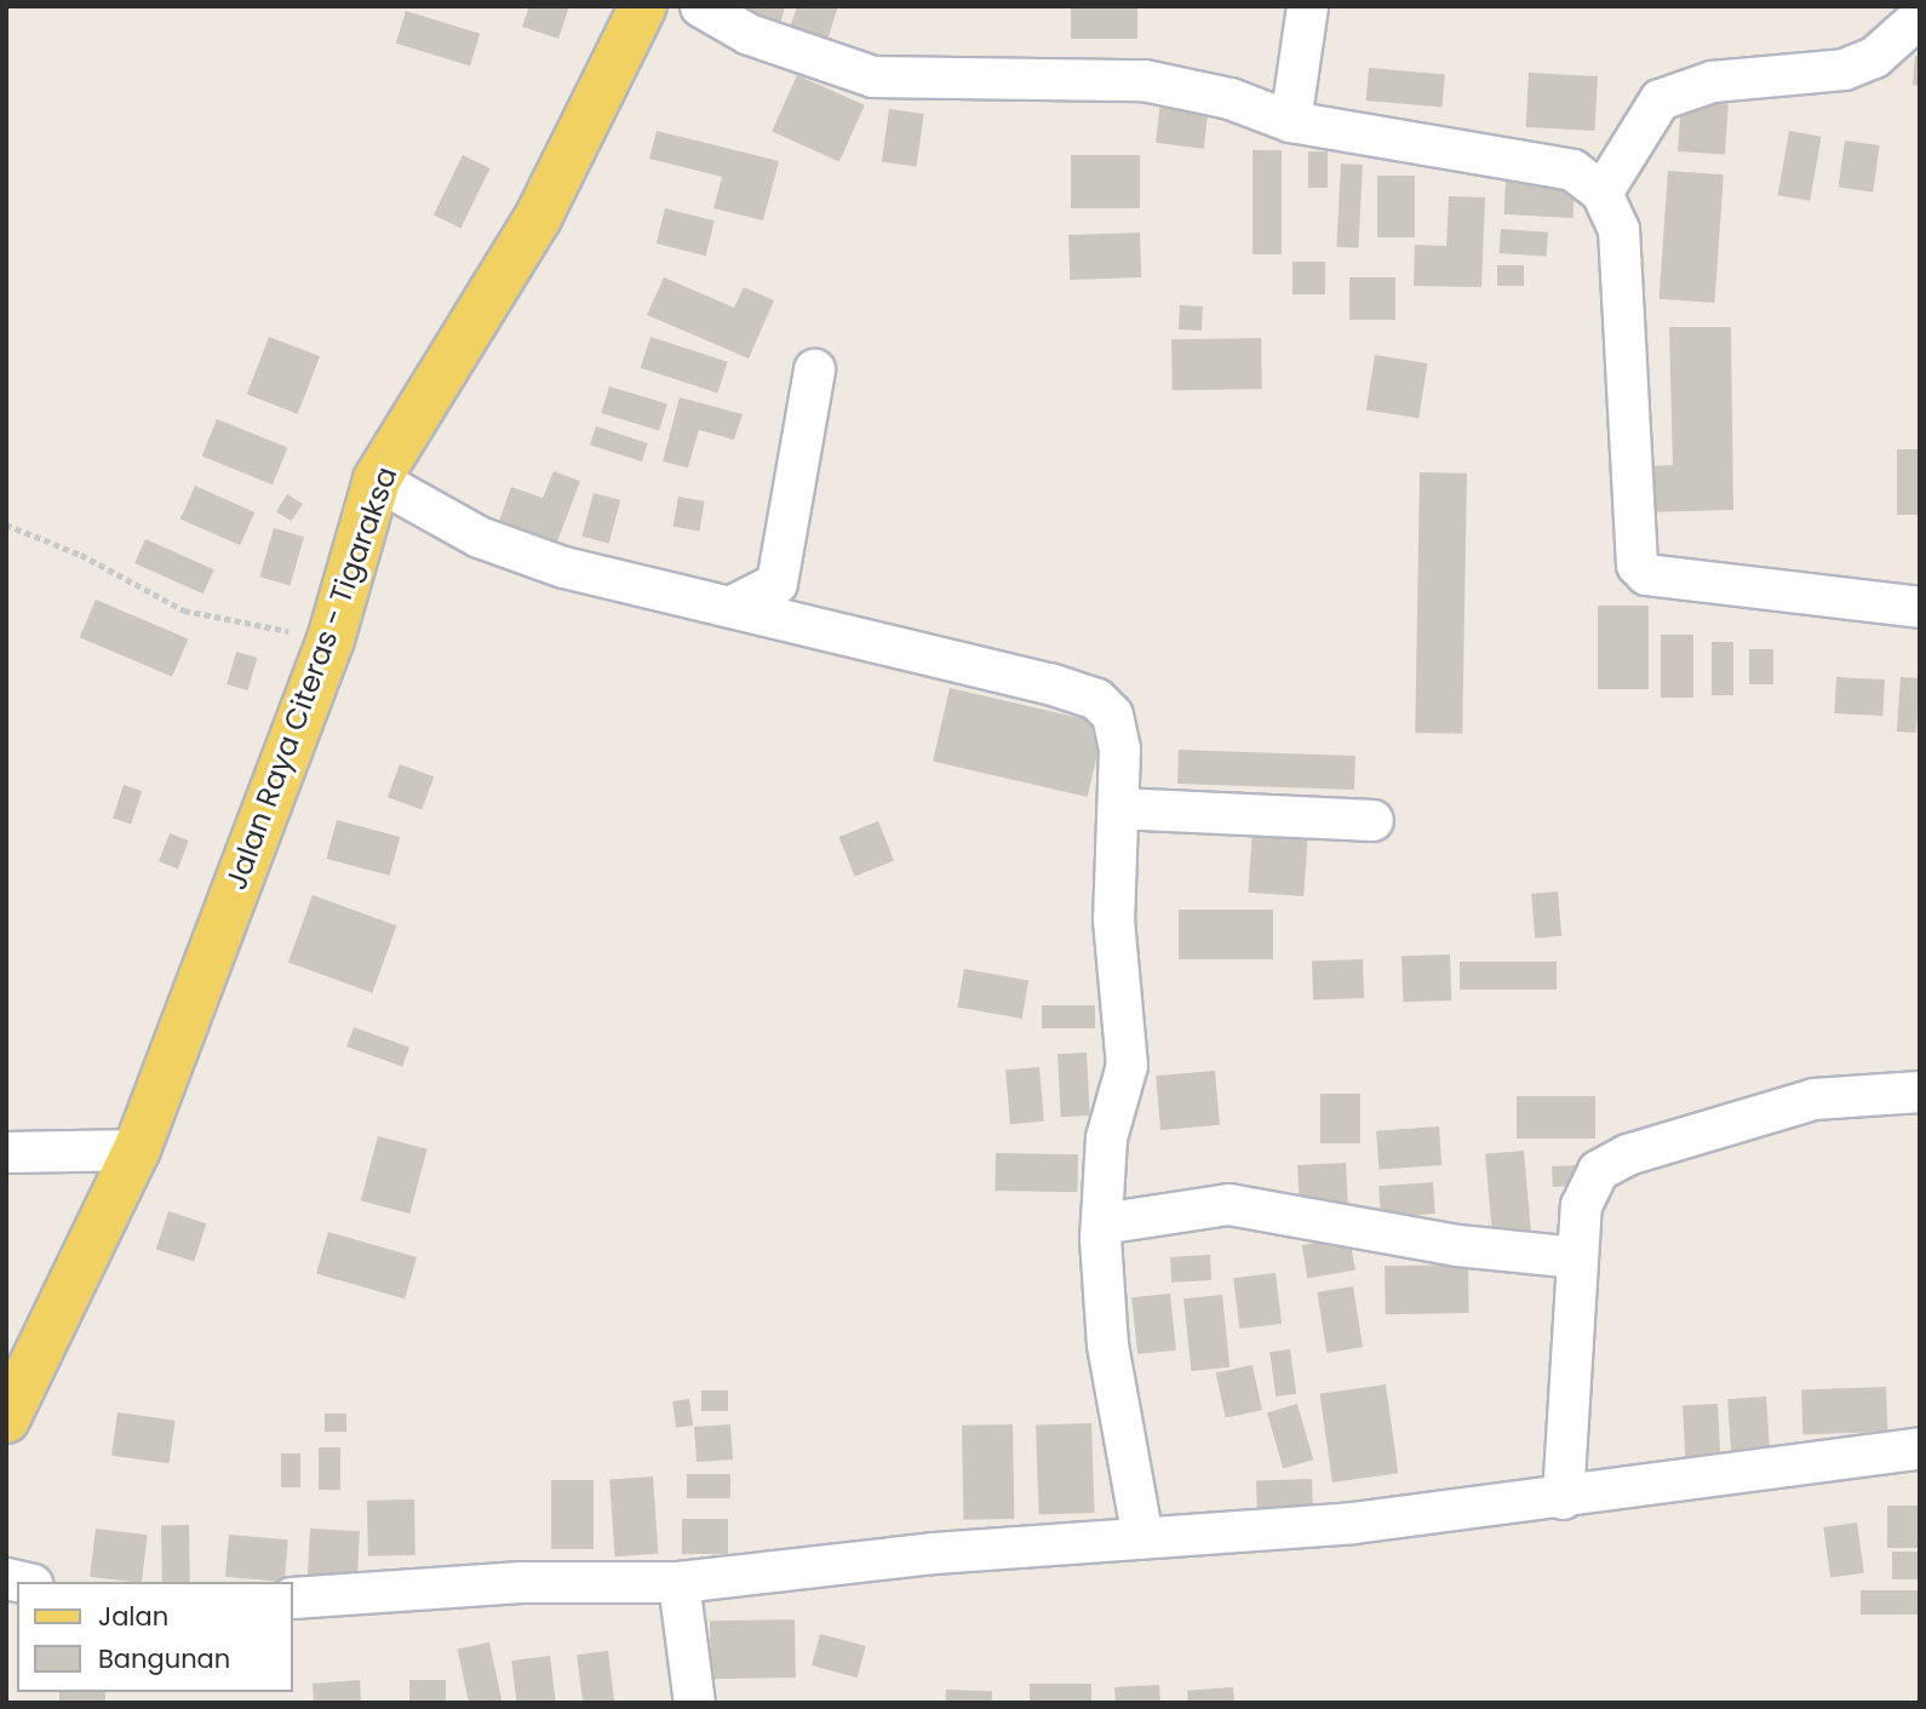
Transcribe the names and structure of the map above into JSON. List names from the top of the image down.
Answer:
{
  "streets": {
    "main road": ["Jalan Raya Citeras - Tigaraksa"]
  },
  "legend": ["Jalan", "Bangunan"]
}
